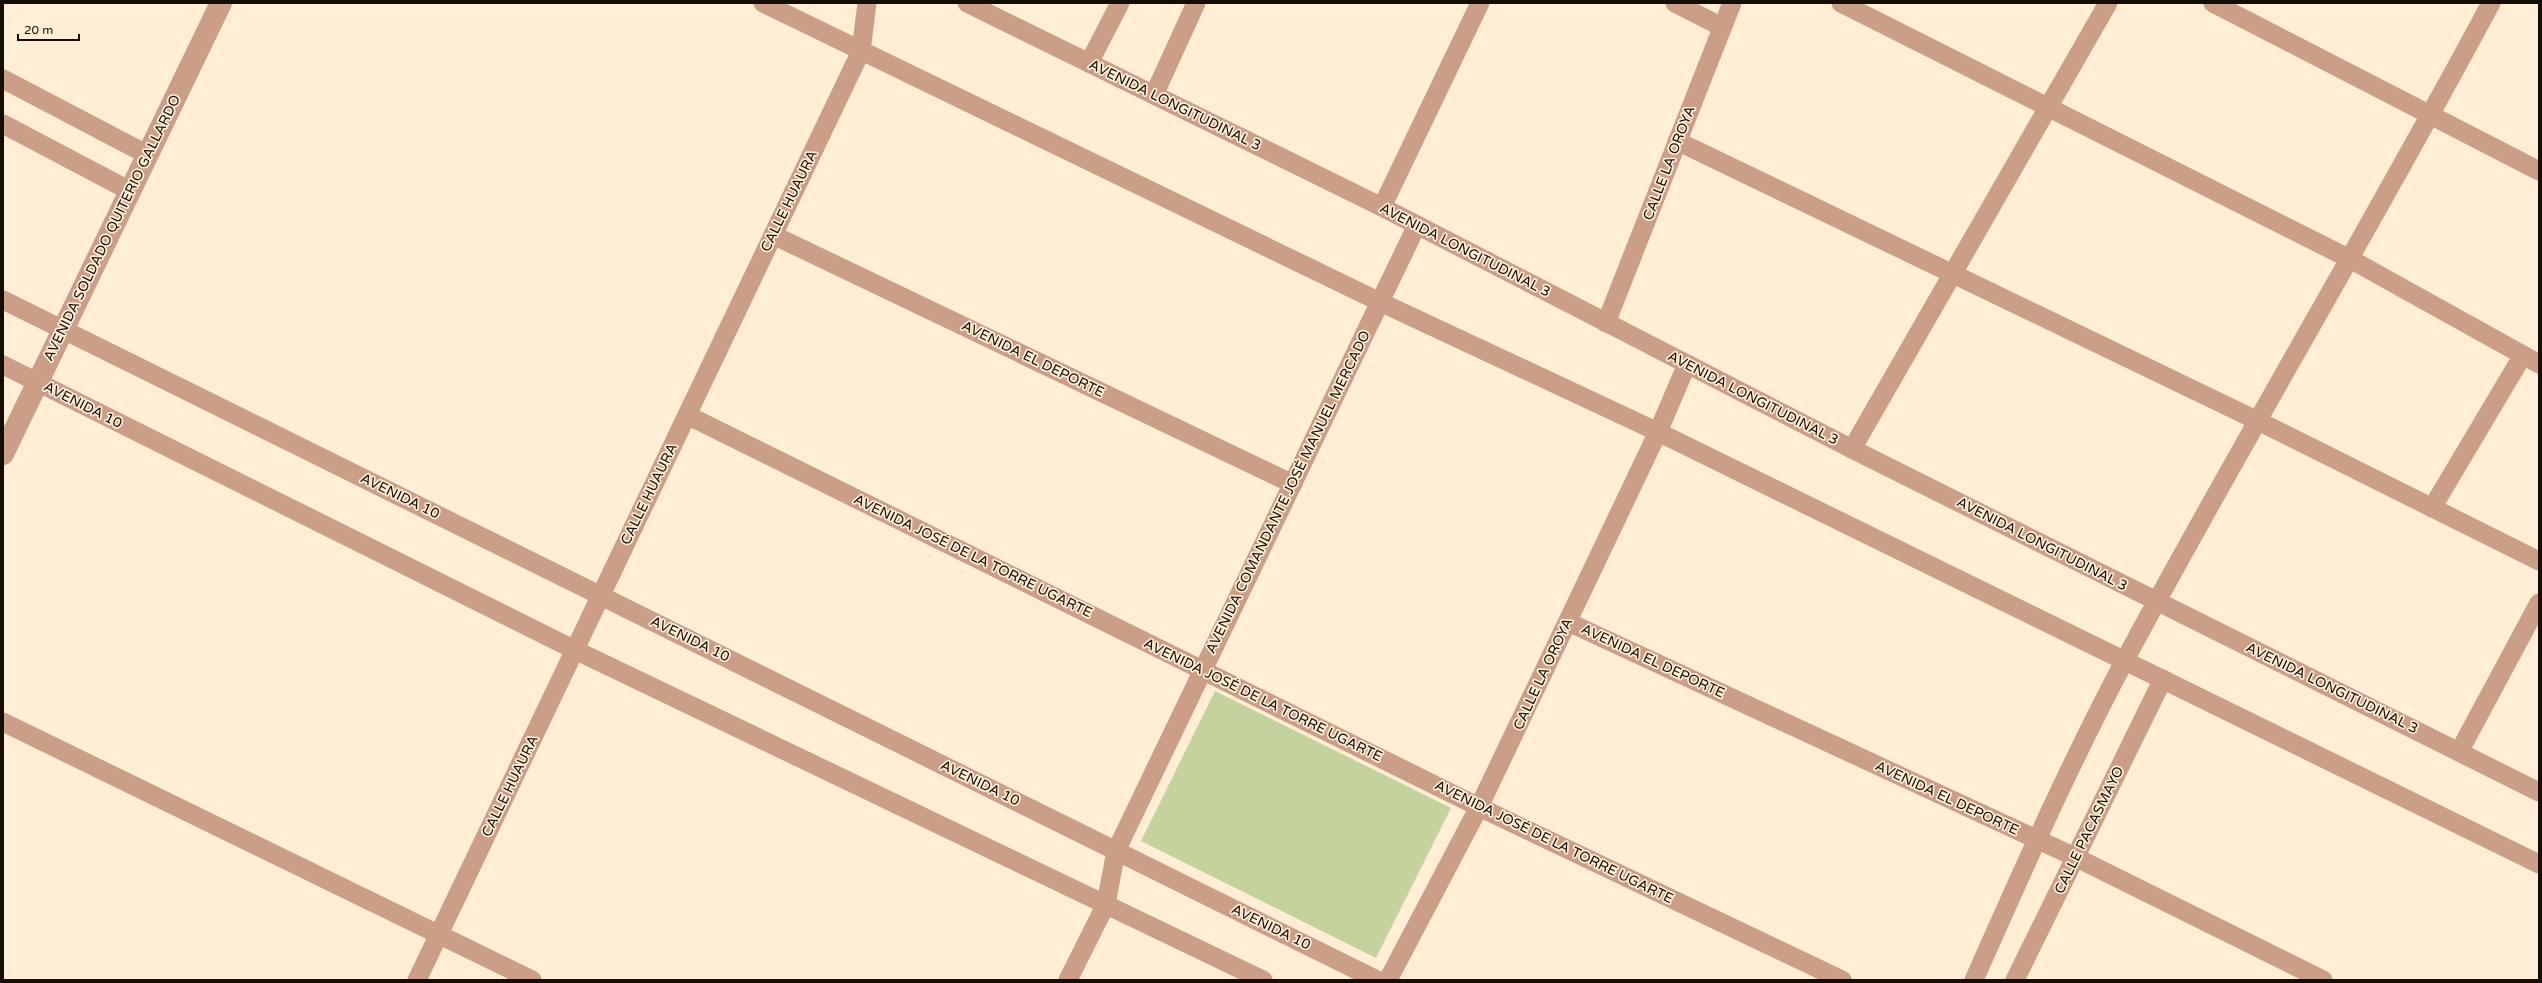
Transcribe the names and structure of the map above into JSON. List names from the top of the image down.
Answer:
{
  "streets": {
    "street": [
      "AVENIDA LONGITUDINAL 3",
      "CALLE LA OROYA",
      "CALLE HUAURA",
      "AVENIDA SOLDADO QUITERIO GALLARDO",
      "AVENIDA EL DEPORTE",
      "AVENIDA 10",
      "AVENIDA COMANDANTE JOSÉ MANUEL MERCADO",
      "AVENIDA JOSÉ DE LA TORRE UGARTE",
      "CALLE PACASMAYO"
    ]
  },
  "crossings": [
    ["AVENIDA LONGITUDINAL 3", "CALLE LA OROYA"],
    ["AVENIDA LONGITUDINAL 3", "AVENIDA COMANDANTE JOSÉ MANUEL MERCADO"],
    ["CALLE LA OROYA", "AVENIDA EL DEPORTE"],
    ["CALLE LA OROYA", "AVENIDA JOSÉ DE LA TORRE UGARTE"],
    ["CALLE HUAURA", "AVENIDA EL DEPORTE"],
    ["CALLE HUAURA", "AVENIDA 10"],
    ["CALLE HUAURA", "AVENIDA JOSÉ DE LA TORRE UGARTE"],
    ["AVENIDA SOLDADO QUITERIO GALLARDO", "AVENIDA 10"],
    ["AVENIDA EL DEPORTE", "AVENIDA COMANDANTE JOSÉ MANUEL MERCADO"],
    ["AVENIDA EL DEPORTE", "CALLE PACASMAYO"],
    ["AVENIDA 10", "AVENIDA COMANDANTE JOSÉ MANUEL MERCADO"],
    ["AVENIDA COMANDANTE JOSÉ MANUEL MERCADO", "AVENIDA JOSÉ DE LA TORRE UGARTE"]
  ],
  "scale_bar": "20 m"
}
